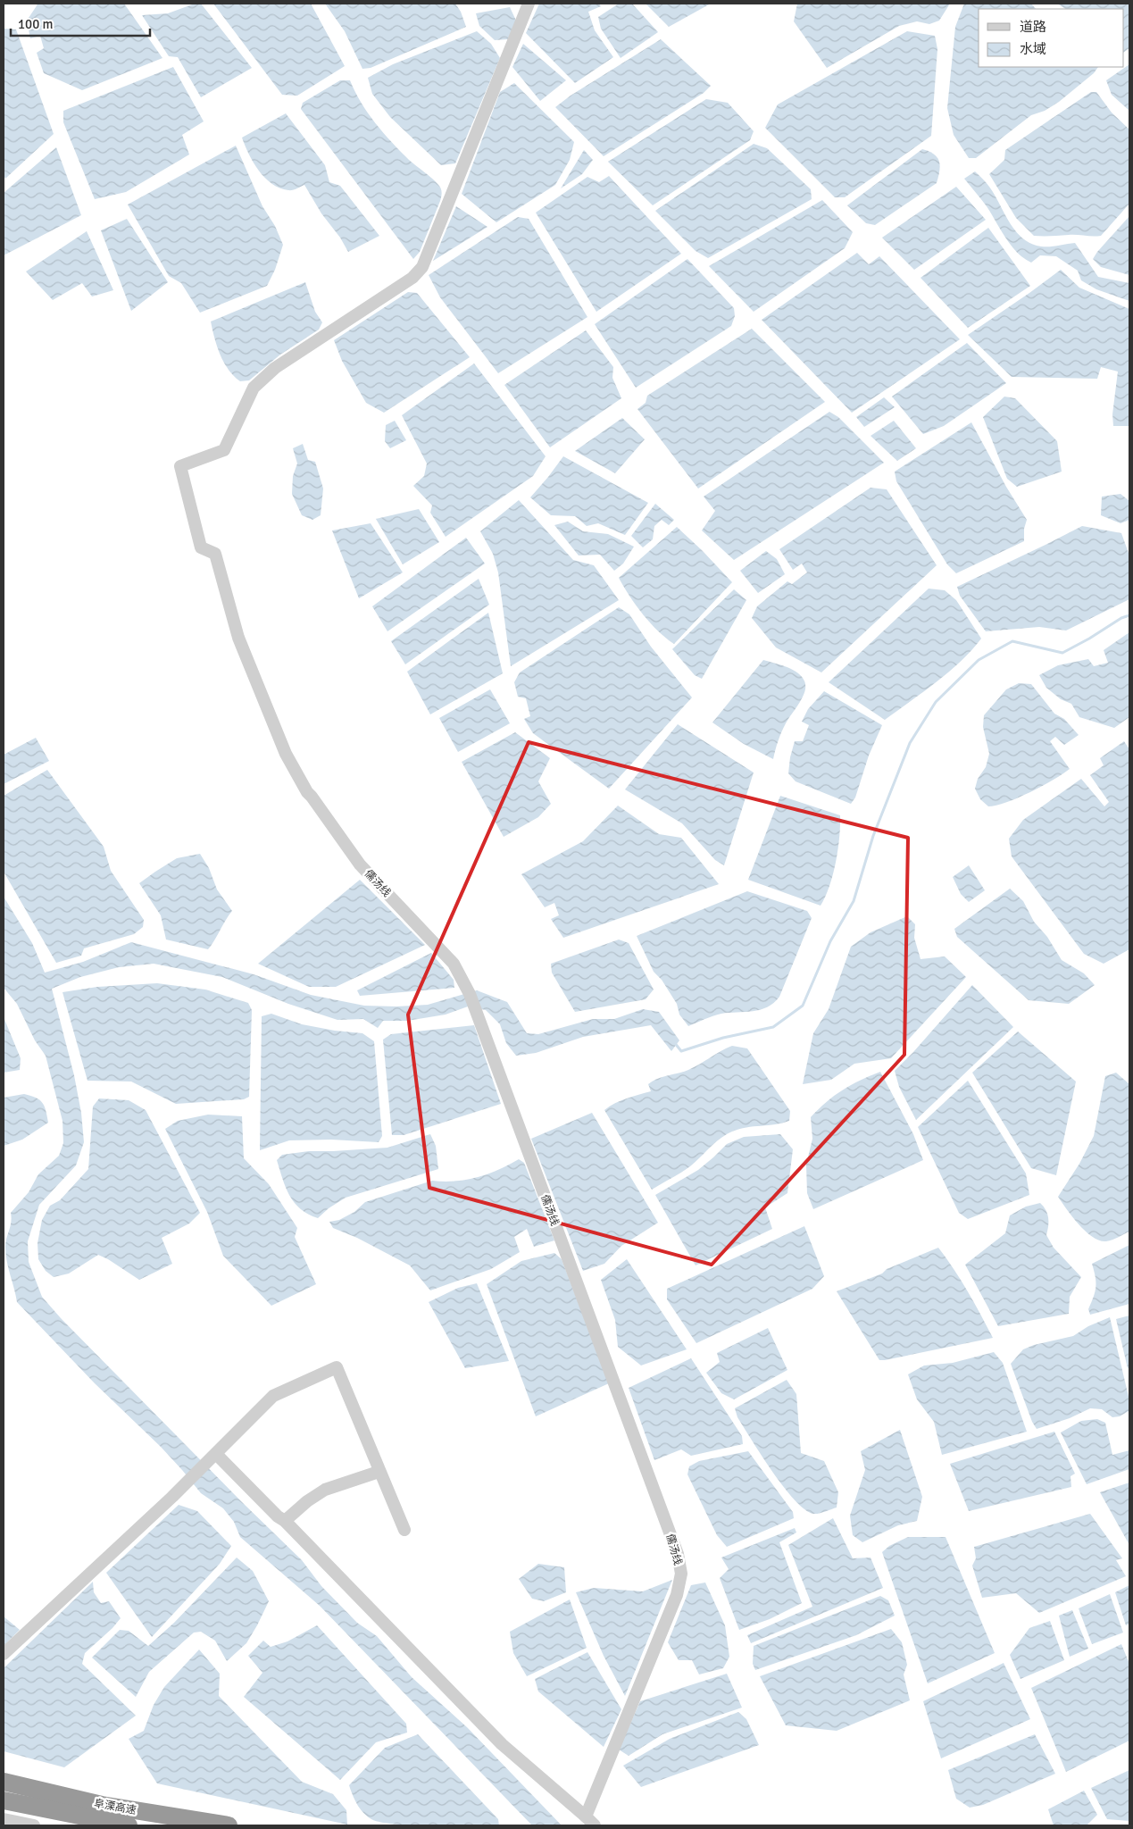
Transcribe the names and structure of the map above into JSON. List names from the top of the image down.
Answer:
{
  "streets": {
    "highway": ["阜溧高速"],
    "street": ["儒汤线"]
  },
  "legend": ["道路", "水域"],
  "scale_bar": "100 m"
}
